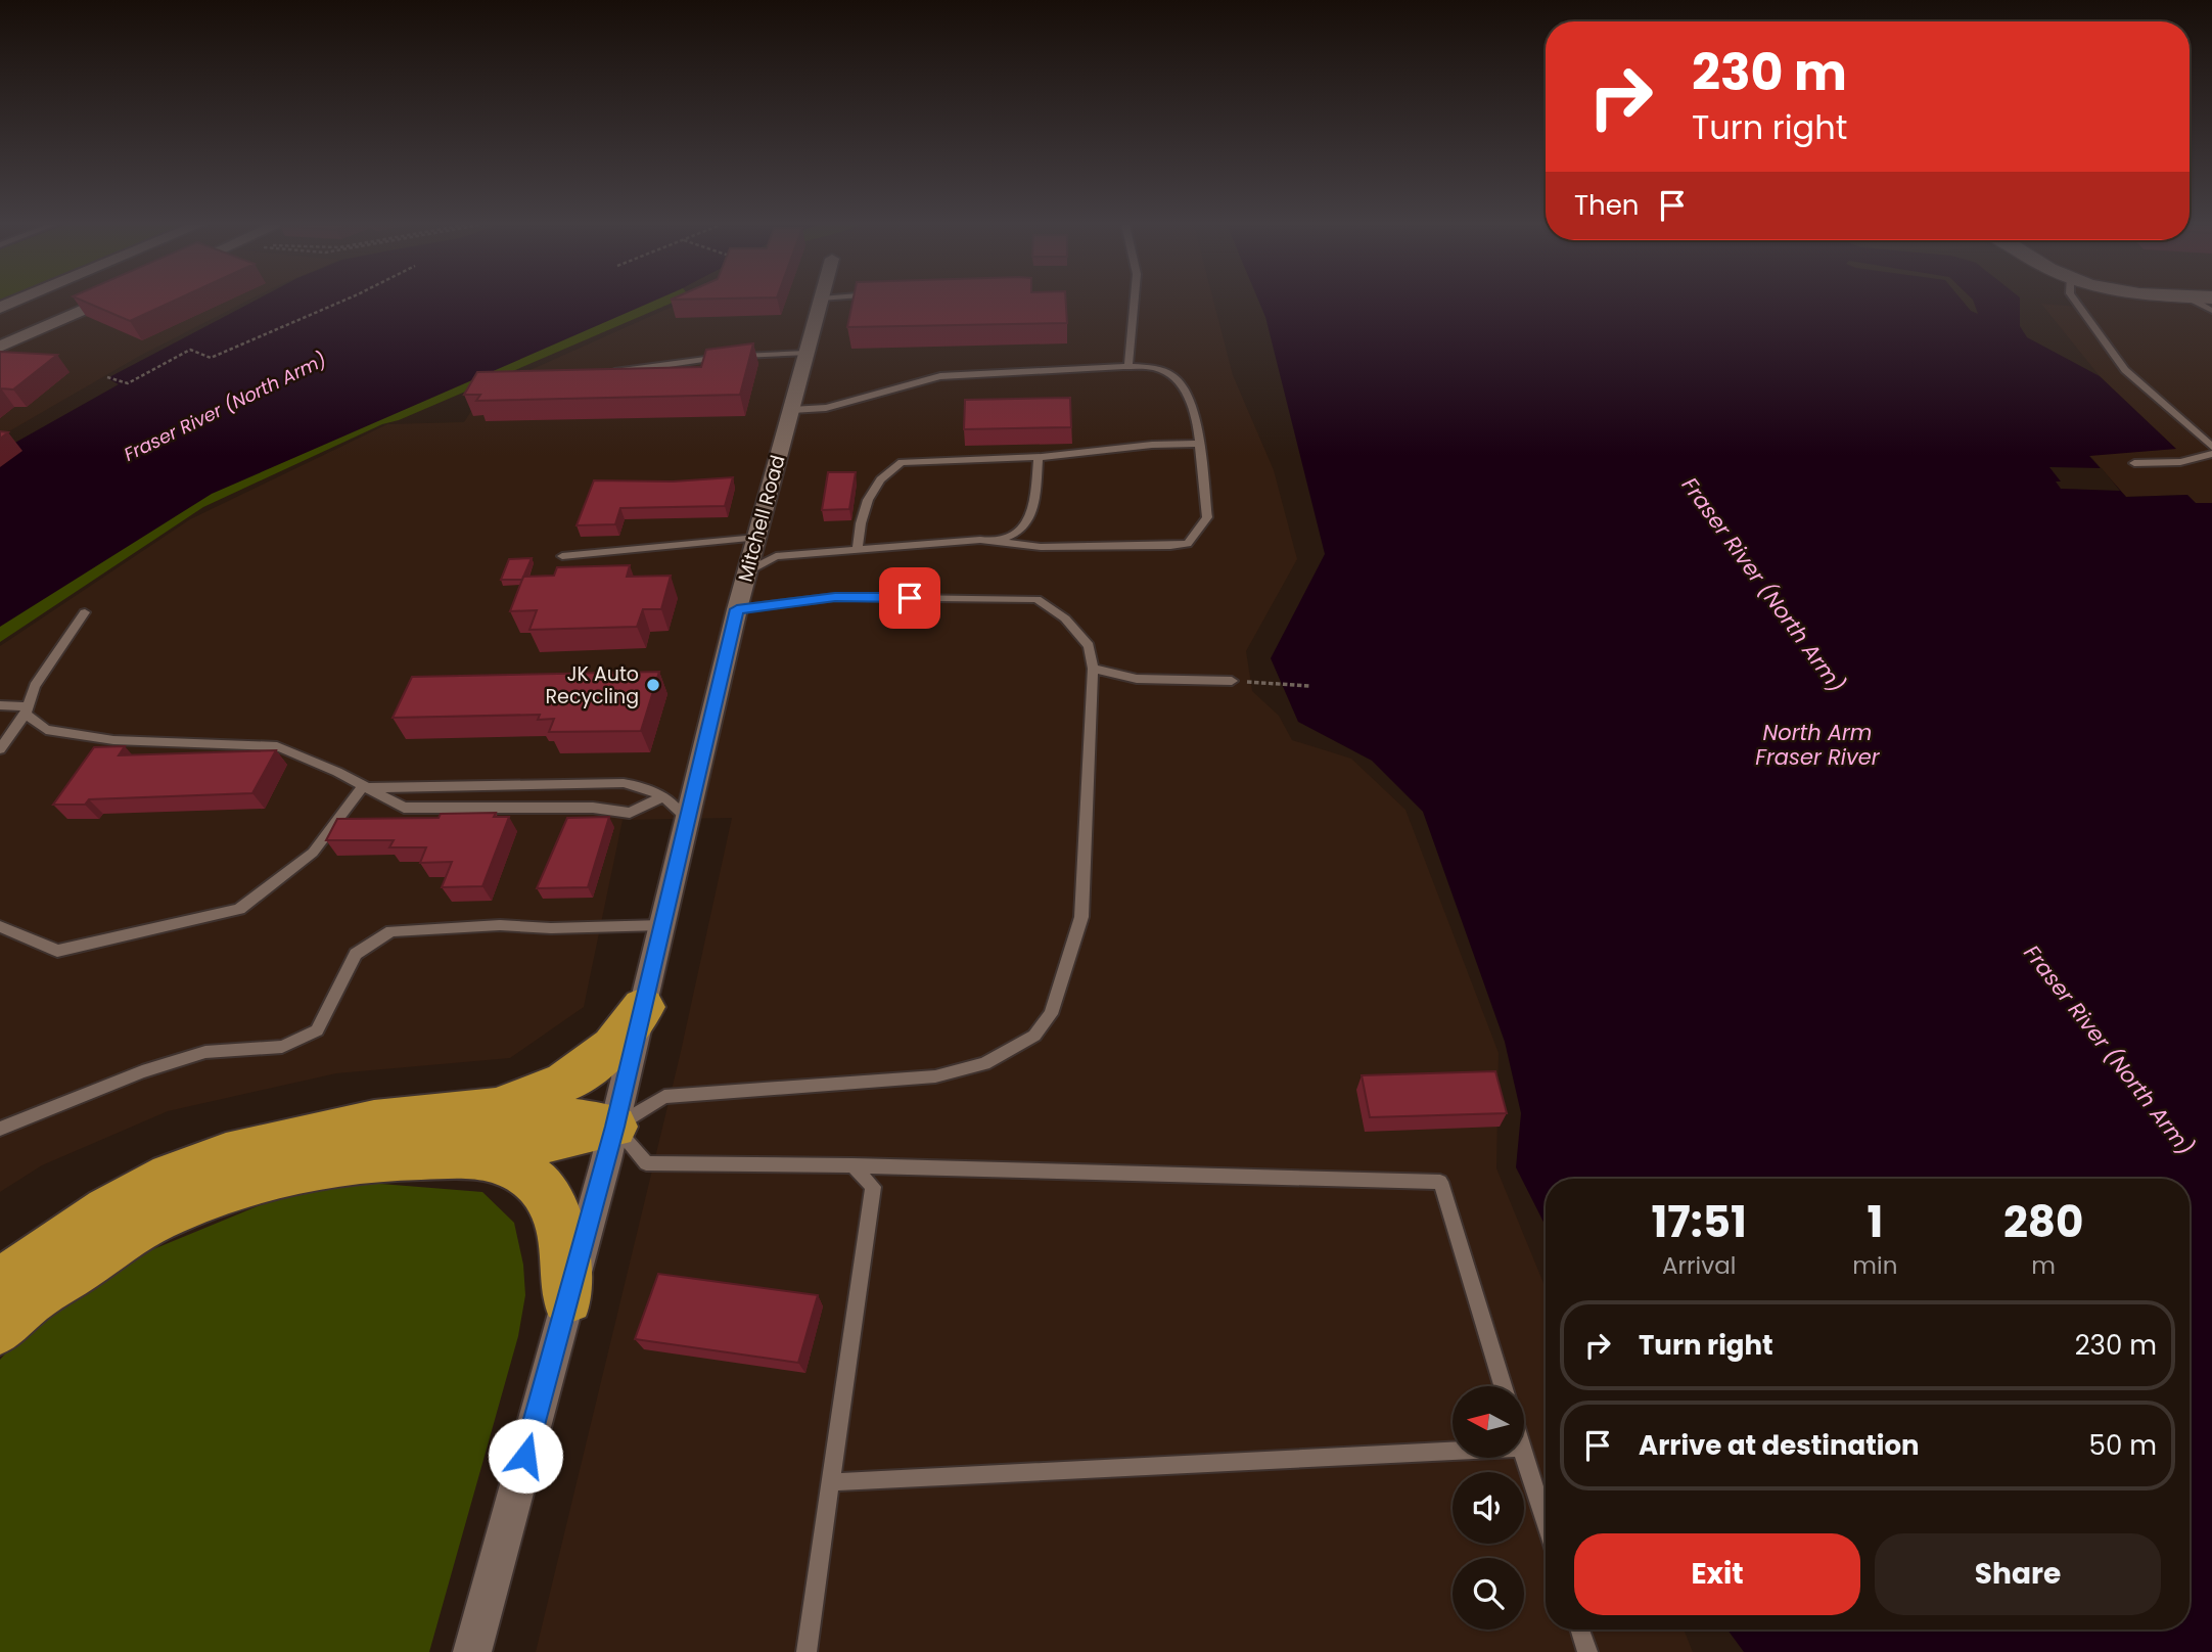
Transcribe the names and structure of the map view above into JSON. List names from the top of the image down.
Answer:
{
  "streets": {
    "street": ["Mitchell Road"]
  },
  "water": ["Fraser River (North Arm)", "North Arm Fraser River"],
  "places": ["JK Auto Recycling"],
  "north": "left",
  "page": {
    "turn": ["230 m", "Turn right"],
    "then": "Then",
    "eta": [
      "17:51",
      "Arrival",
      "1",
      "min",
      "280",
      "m"
    ],
    "list": [
      {
        "name": "Turn right",
        "value": "230 m"
      },
      {
        "name": "Arrive at destination",
        "value": "50 m"
      }
    ],
    "buttons": ["Exit", "Share"]
  }
}
